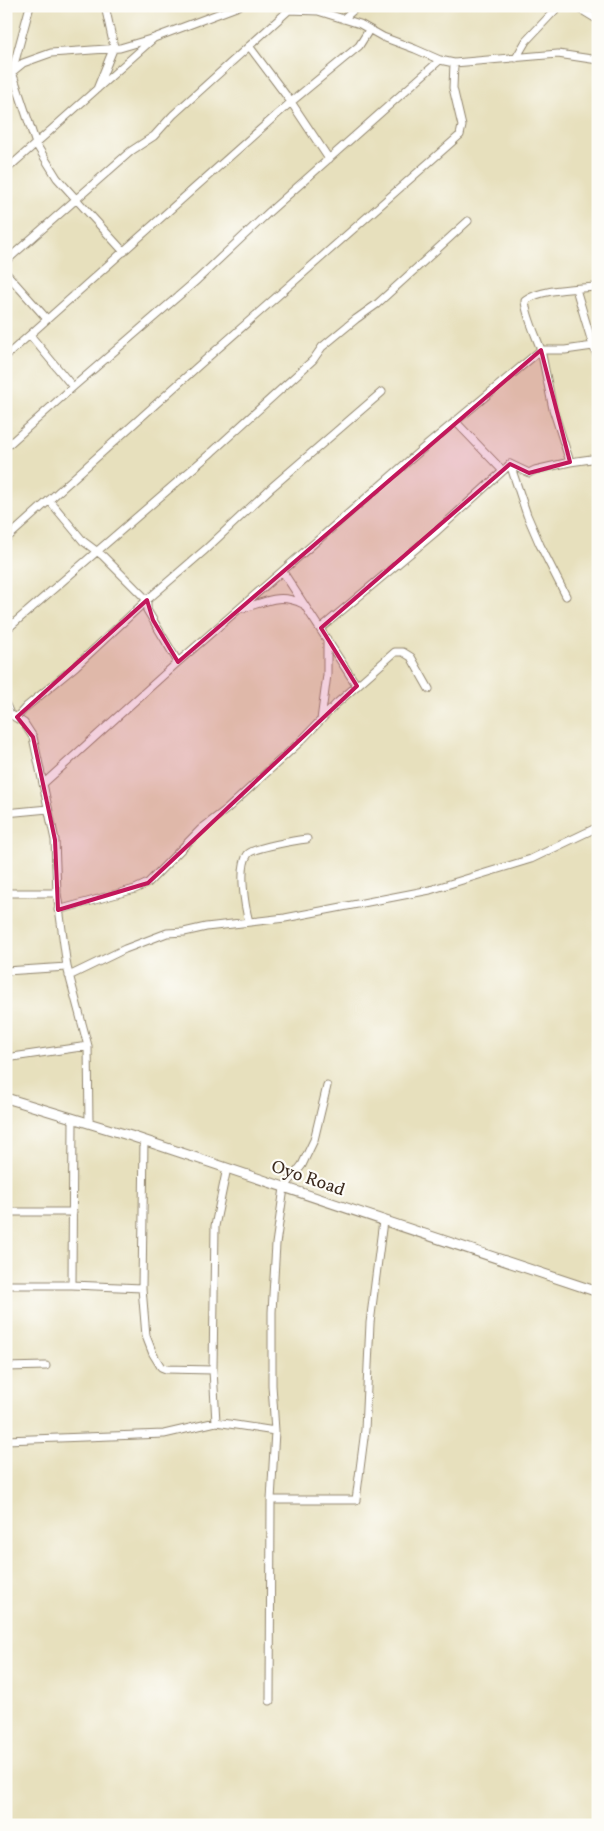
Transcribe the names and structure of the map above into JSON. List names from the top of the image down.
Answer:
{
  "streets": {
    "street": ["Oyo Road"]
  }
}
